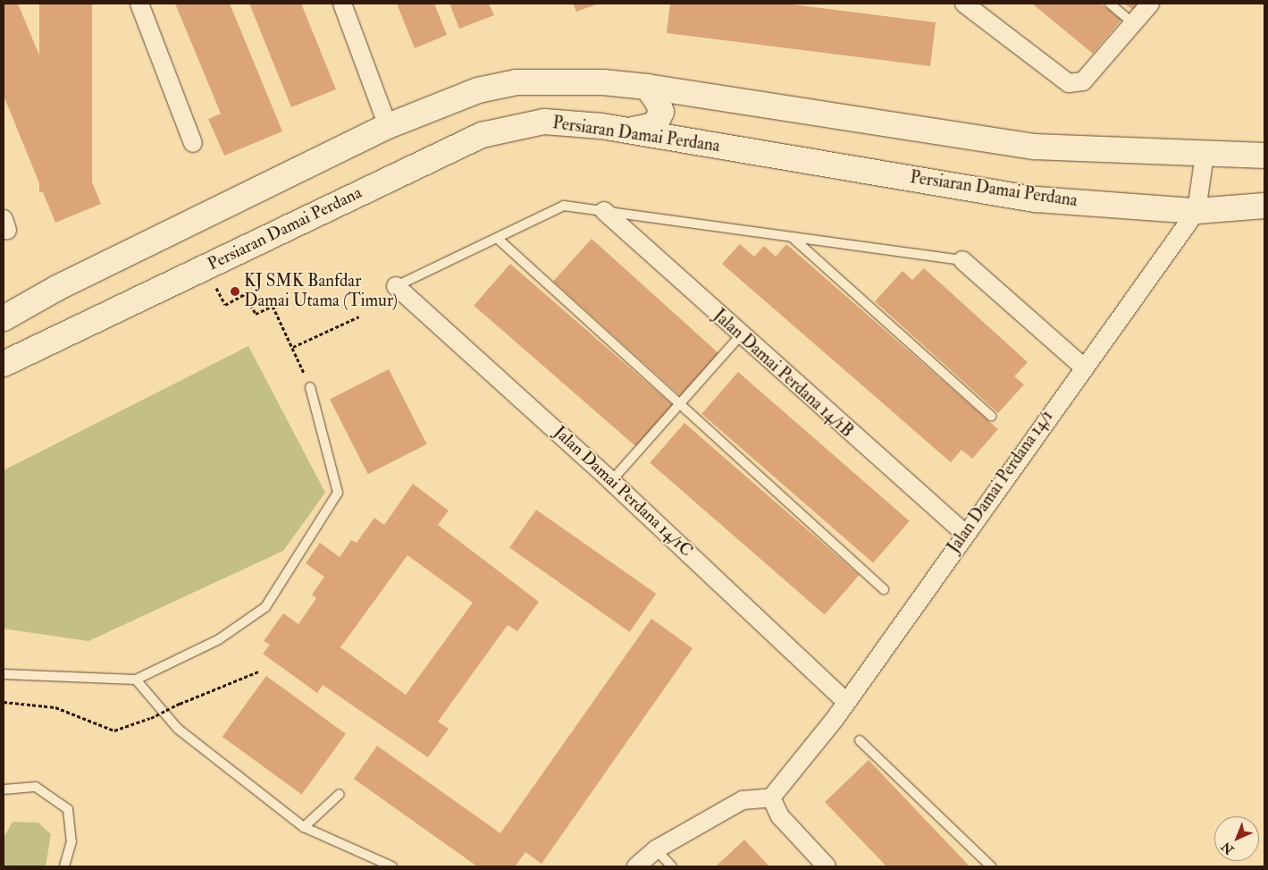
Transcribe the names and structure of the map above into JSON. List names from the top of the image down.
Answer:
{
  "streets": {
    "main road": ["Persiaran Damai Perdana"],
    "street": ["Jalan Damai Perdana 14/1B", "Jalan Damai Perdana 14/1", "Jalan Damai Perdana 14/1C"]
  },
  "crossings": [
    ["Persiaran Damai Perdana", "Jalan Damai Perdana 14/1"],
    ["Jalan Damai Perdana 14/1B", "Jalan Damai Perdana 14/1"],
    ["Jalan Damai Perdana 14/1", "Jalan Damai Perdana 14/1C"]
  ],
  "places": ["KJ SMK Banfdar Damai Utama (Timur)"],
  "north": "bottom left"
}
